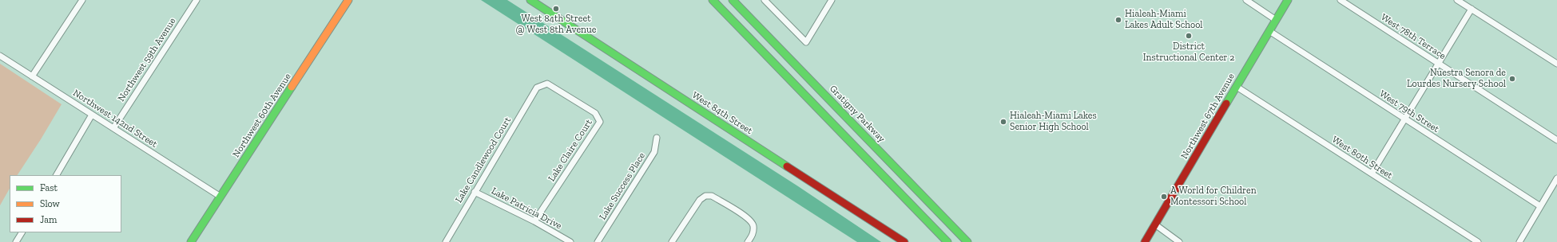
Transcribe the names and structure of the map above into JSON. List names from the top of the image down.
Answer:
{
  "streets": {
    "main road": [
      "West 84th Street",
      "Gratigny Parkway",
      "Northwest 60th Avenue",
      "Northwest 67th Avenue"
    ],
    "street": [
      "West 78th Terrace",
      "Northwest 59th Avenue",
      "West 79th Street",
      "Northwest 142nd Street",
      "Lake Claire Court",
      "West 80th Street",
      "Lake Candlewood Court",
      "Lake Success Place",
      "Lake Patricia Drive"
    ]
  },
  "crossings": [
    ["Northwest 59th Avenue", "Northwest 142nd Street"],
    ["West 79th Street", "Northwest 67th Avenue"],
    ["Northwest 60th Avenue", "Northwest 142nd Street"],
    ["Northwest 67th Avenue", "West 80th Street"],
    ["Lake Claire Court", "Lake Candlewood Court"],
    ["Lake Claire Court", "Lake Patricia Drive"],
    ["Lake Candlewood Court", "Lake Patricia Drive"]
  ],
  "places": [
    "West 84th Street @ West 8th Avenue",
    "Hialeah-Miami Lakes Adult School",
    "District Instructional Center 2",
    "Nuestra Senora de Lourdes Nursery School",
    "Hialeah-Miami Lakes Senior High School",
    "A World for Children Montessori School"
  ],
  "legend": ["Fast", "Slow", "Jam"]
}
